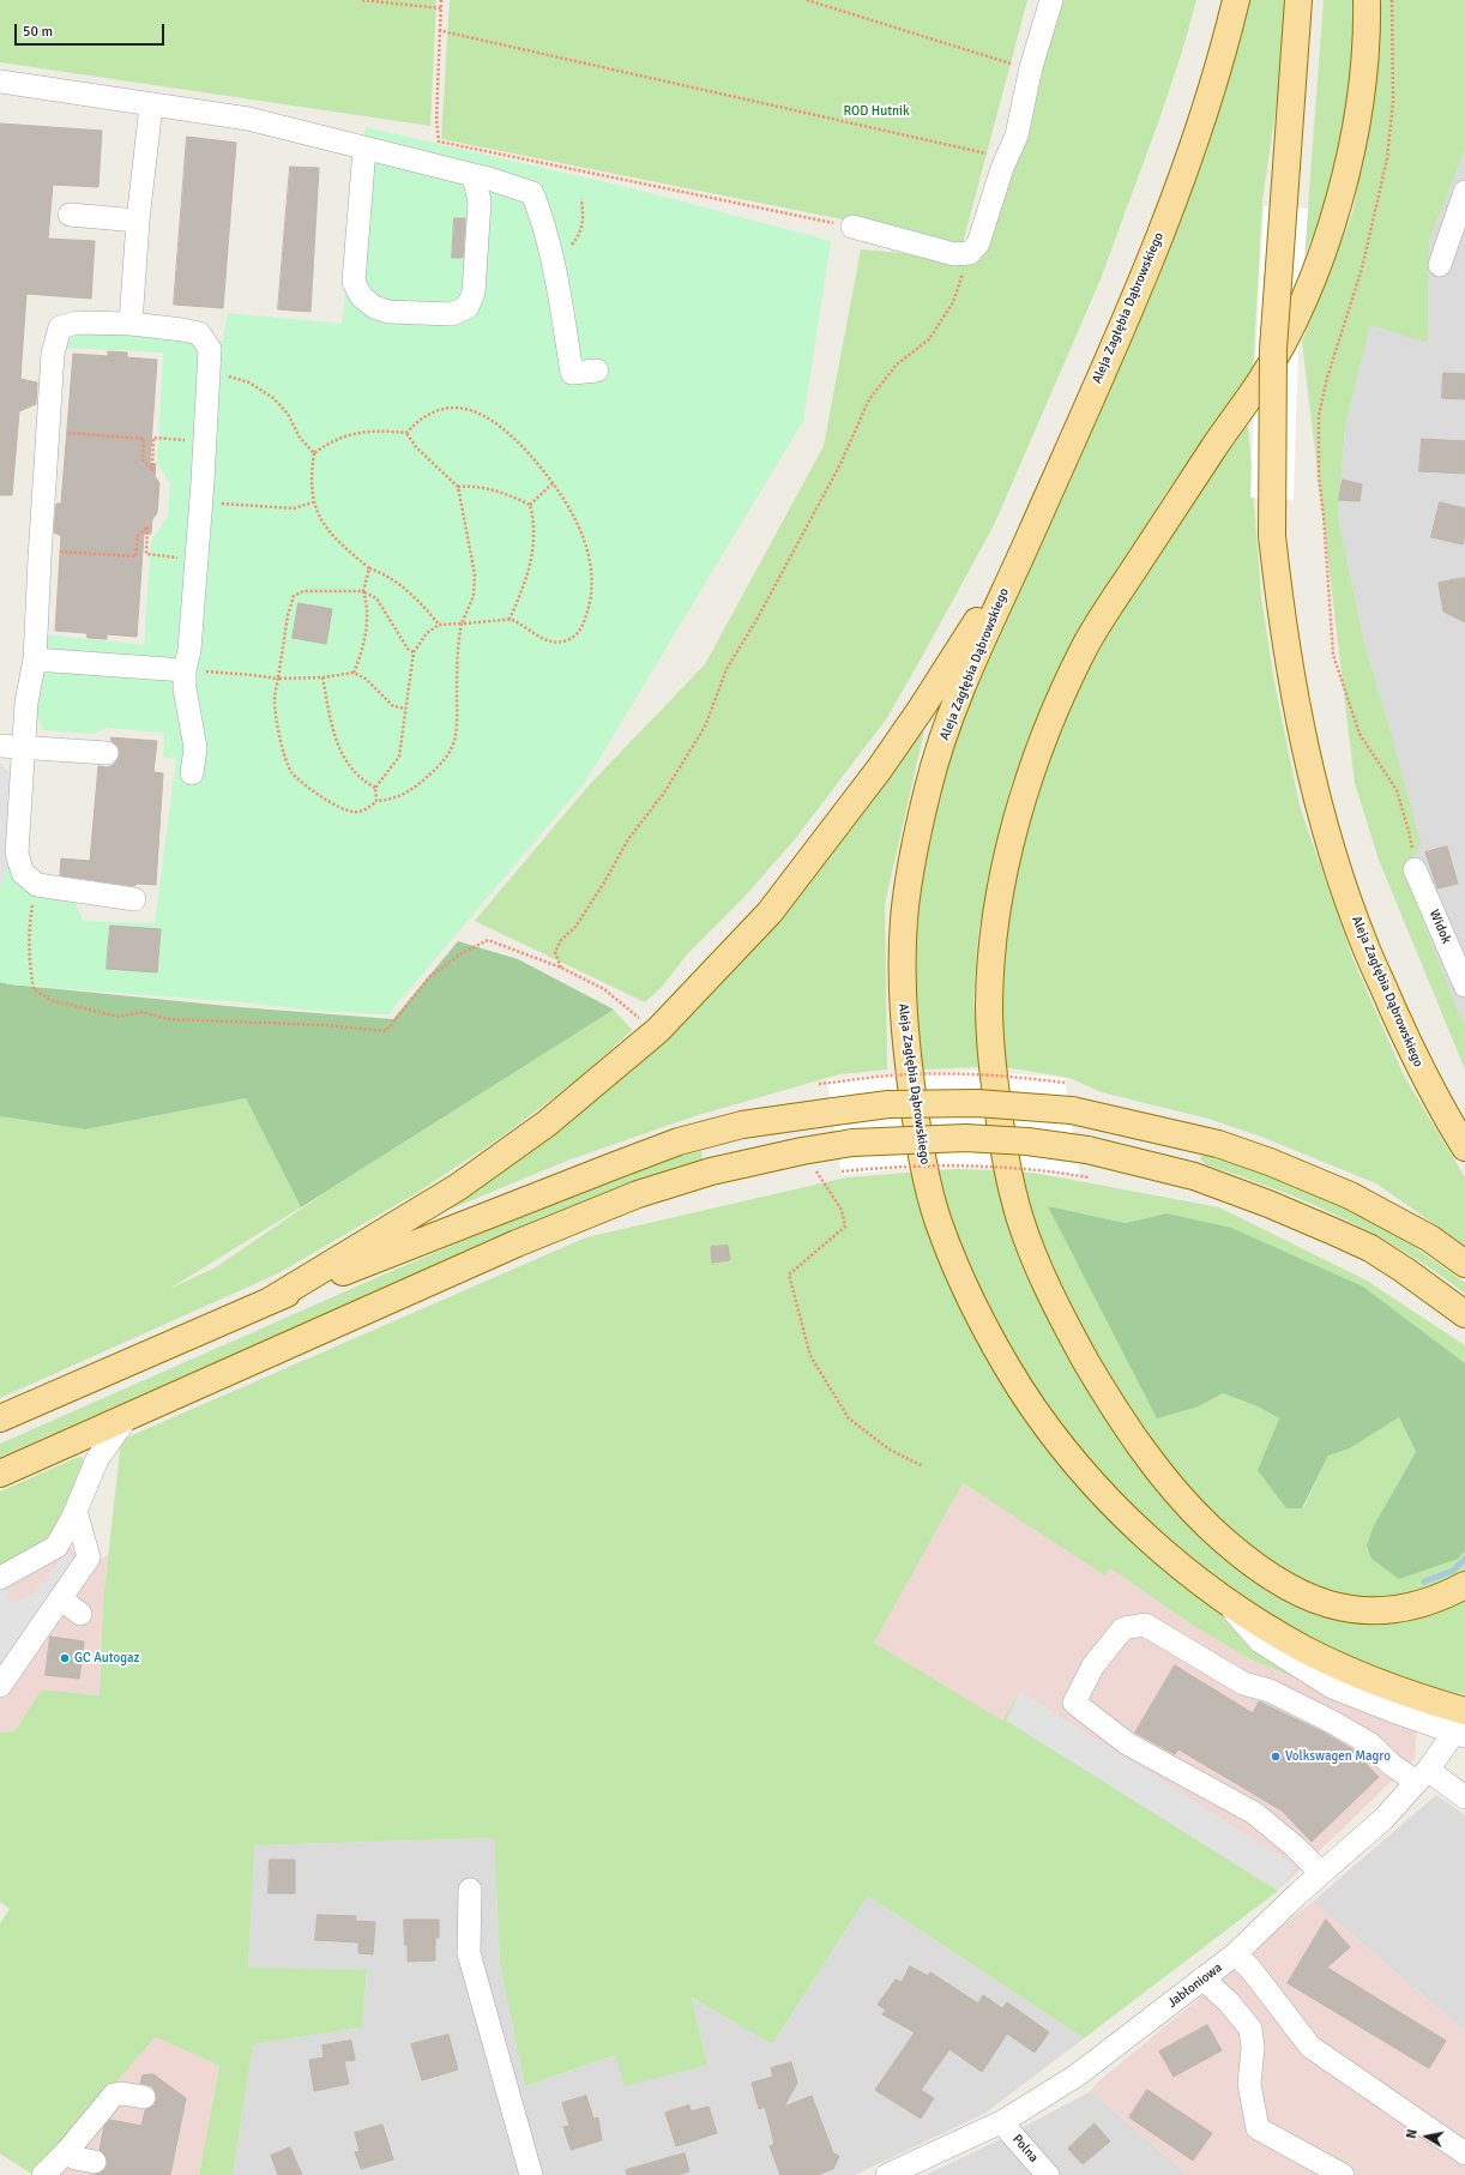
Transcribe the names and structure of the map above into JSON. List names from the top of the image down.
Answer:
{
  "streets": {
    "main road": ["Aleja Zagłębia Dąbrowskiego"],
    "street": ["Widok", "Jabłoniowa", "Polna"]
  },
  "crossings": [
    ["Aleja Zagłębia Dąbrowskiego", "Jabłoniowa"],
    ["Jabłoniowa", "Polna"]
  ],
  "parks": ["ROD Hutnik"],
  "places": ["GC Autogaz", "Volkswagen Magro"],
  "scale_bar": "50 m",
  "north": "left"
}
